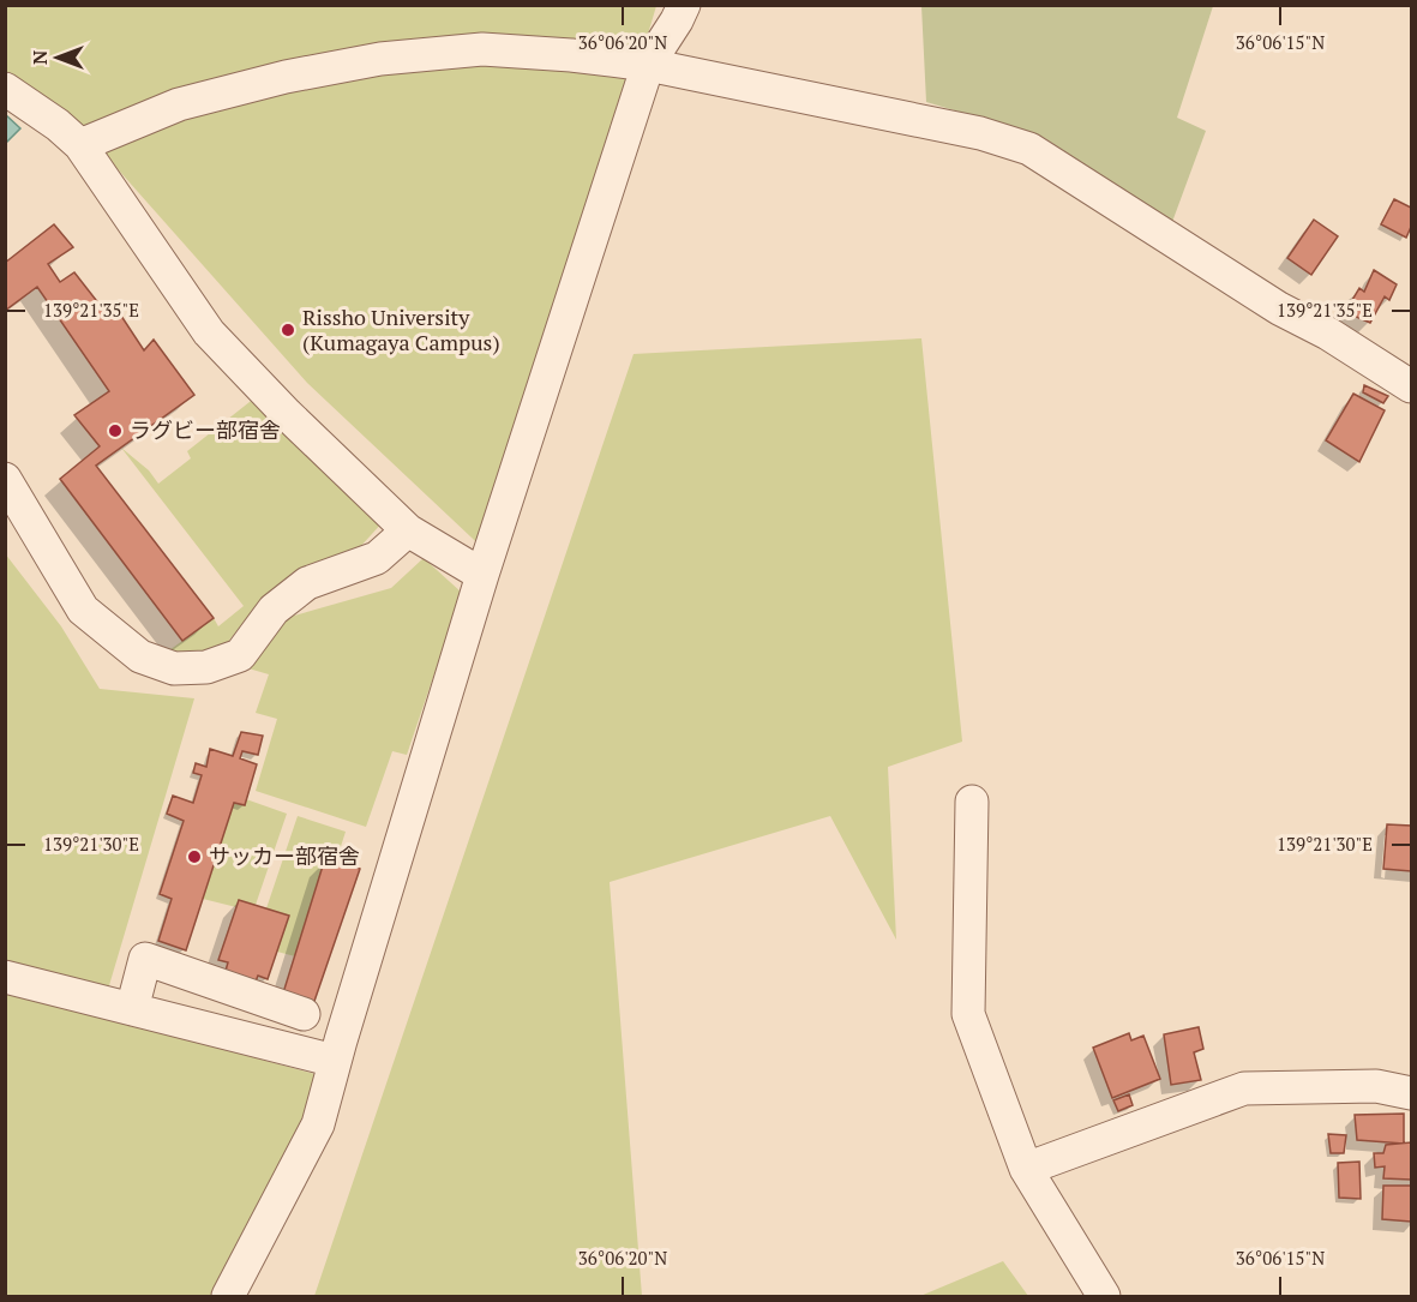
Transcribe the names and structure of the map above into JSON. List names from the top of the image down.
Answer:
{
  "places": ["Rissho University (Kumagaya Campus)", "ラグビー部宿舎", "サッカー部宿舎"],
  "north": "left",
  "coordinates": [
    "36°06'20\"N",
    "36°06'15\"N",
    "139°21'35\"E",
    "139°21'30\"E"
  ]
}
